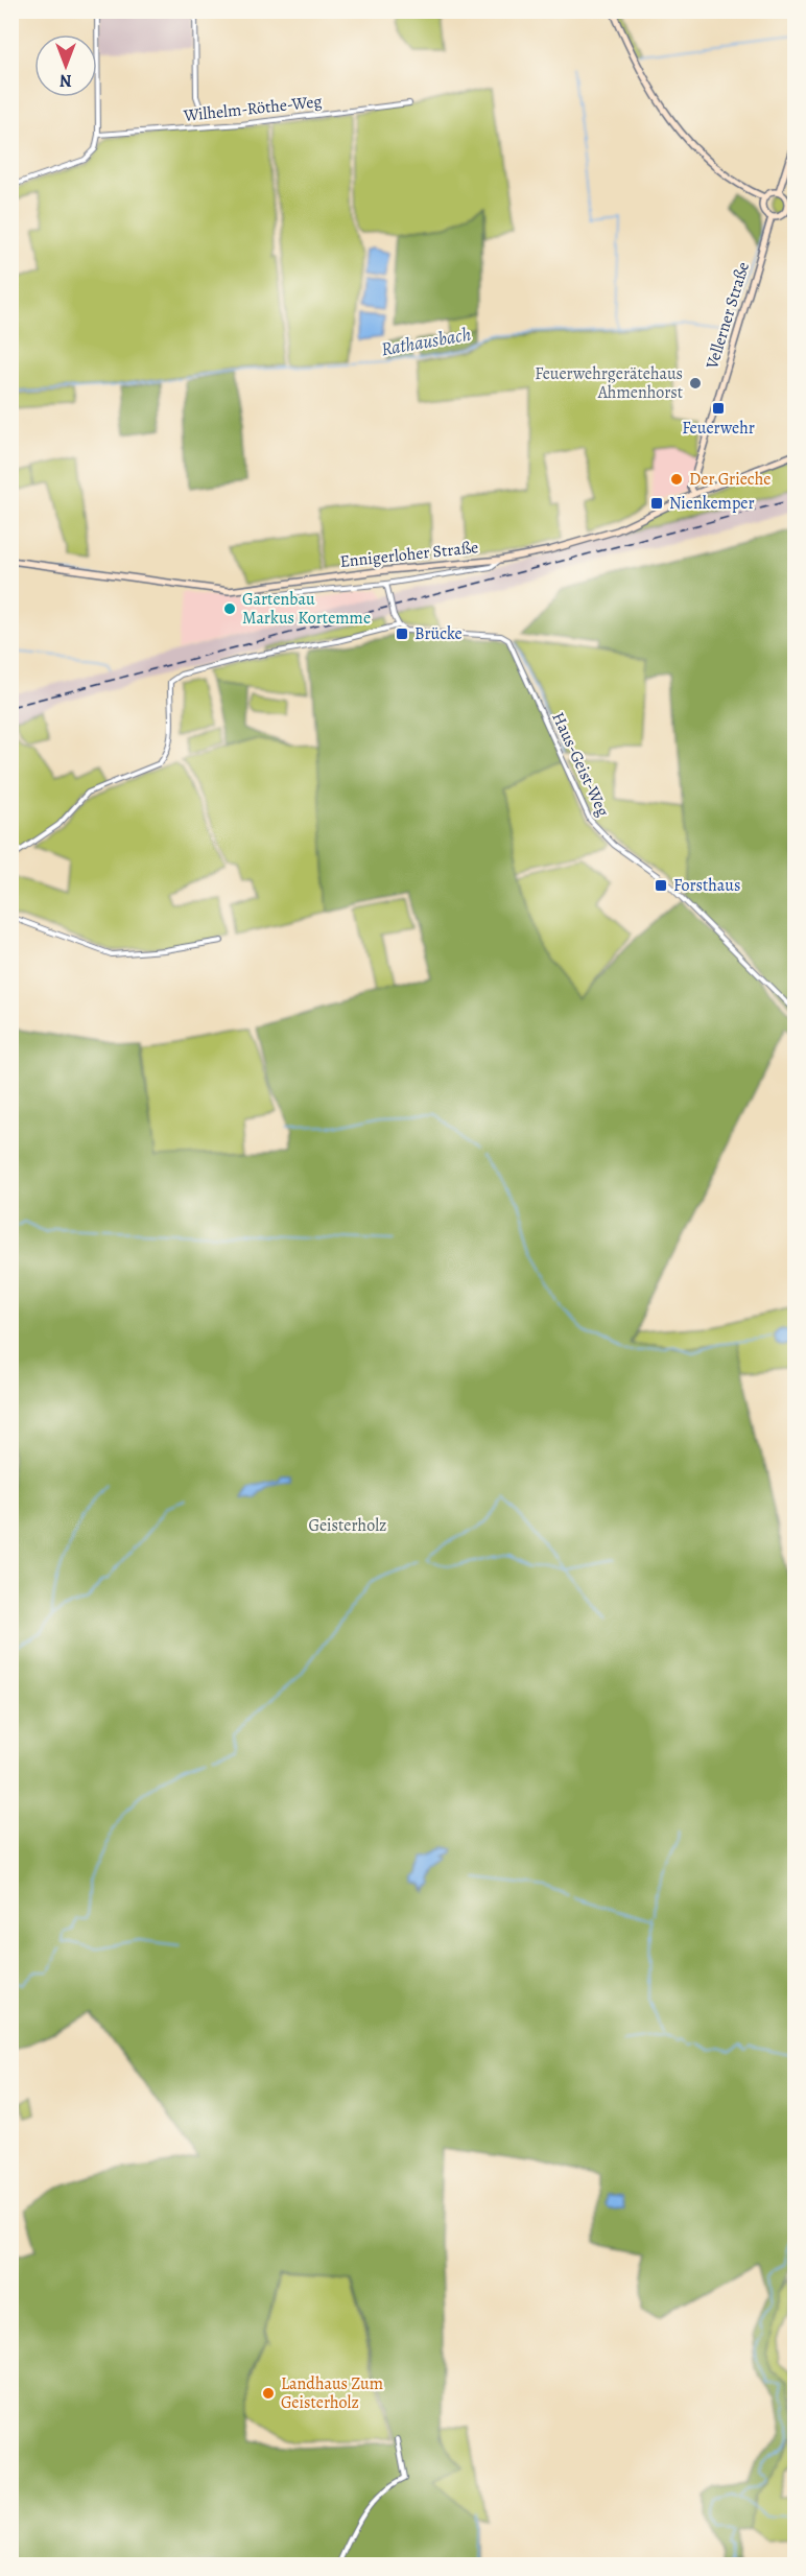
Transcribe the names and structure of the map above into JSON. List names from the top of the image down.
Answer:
{
  "streets": {
    "main road": ["Vellerner Straße", "Ennigerloher Straße"],
    "street": ["Wilhelm-Röthe-Weg", "Haus-Geist-Weg"]
  },
  "crossings": [
    ["Vellerner Straße", "Ennigerloher Straße"]
  ],
  "water": ["Rathausbach"],
  "parks": ["Geisterholz"],
  "places": {
    "other": [
      "Feuerwehrgerätehaus Ahmenhorst",
      "Der Grieche",
      "Gartenbau Markus Kortemme",
      "Landhaus Zum Geisterholz"
    ],
    "transit": [
      "Feuerwehr",
      "Nienkemper",
      "Brücke",
      "Forsthaus"
    ]
  },
  "north": "bottom"
}
